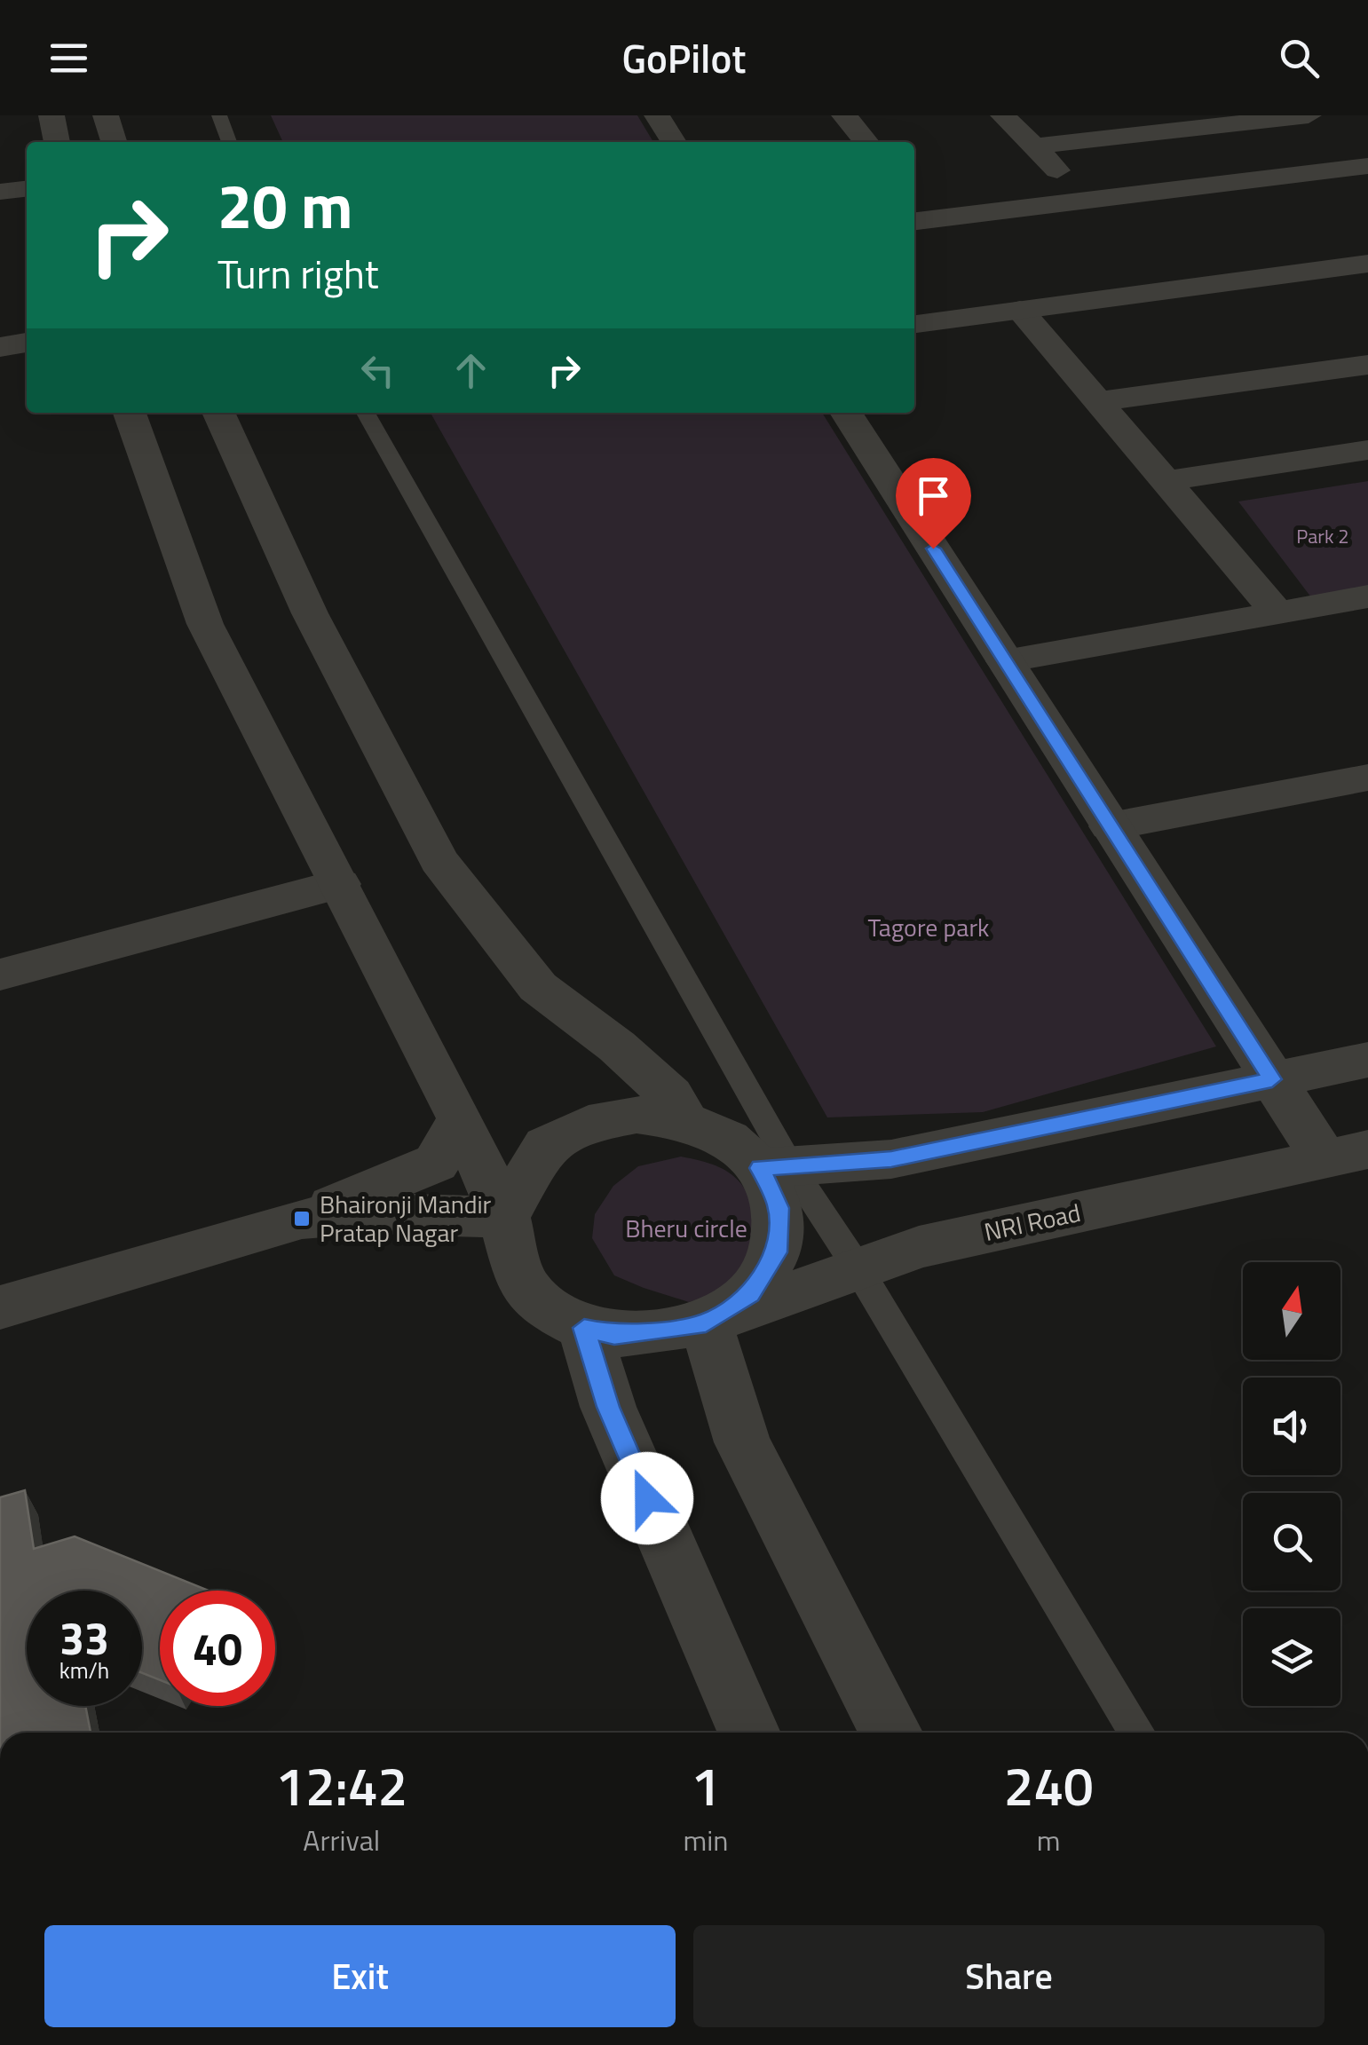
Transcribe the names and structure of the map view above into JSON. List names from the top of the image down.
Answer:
{
  "streets": {
    "street": ["NRI Road"]
  },
  "parks": ["Park 2", "Tagore park", "Bheru circle"],
  "places": {
    "transit": ["Bhaironji Mandir Pratap Nagar"]
  },
  "north": "top",
  "page": {
    "header": "GoPilot",
    "turn": ["20 m", "Turn right"],
    "speed": "33 km/h",
    "limit": "40",
    "eta": [
      "12:42",
      "Arrival",
      "1",
      "min",
      "240",
      "m"
    ],
    "buttons": ["Exit", "Share"]
  }
}
